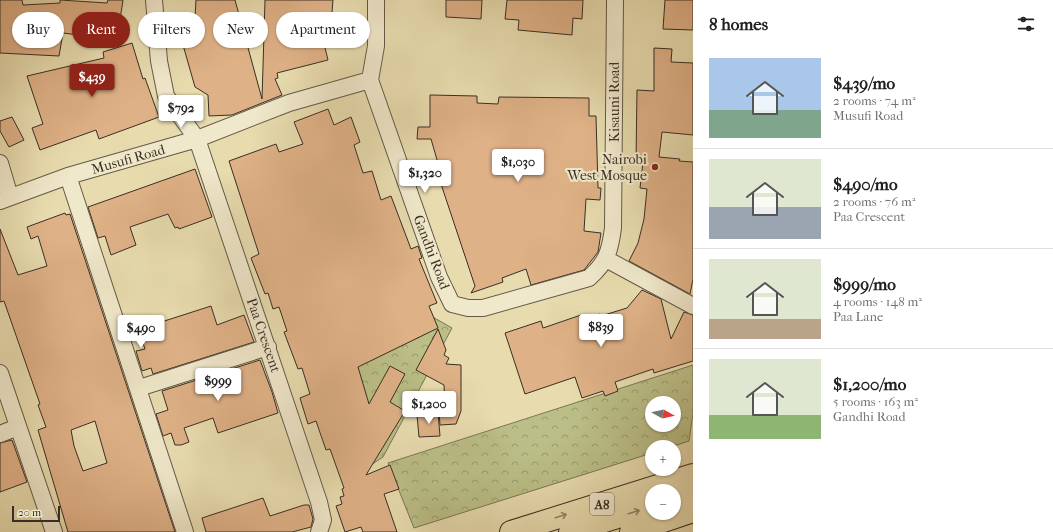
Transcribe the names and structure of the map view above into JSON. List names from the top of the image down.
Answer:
{
  "streets": {
    "highway": ["A8"],
    "street": [
      "Kisauni Road",
      "Musufi Road",
      "Gandhi Road",
      "Paa Crescent"
    ]
  },
  "crossings": [
    ["Kisauni Road", "Gandhi Road"],
    ["Musufi Road", "Gandhi Road"],
    ["Musufi Road", "Paa Crescent"]
  ],
  "places": ["Nairobi West Mosque"],
  "scale_bar": "20 m",
  "north": "right",
  "page": {
    "heading": "8 homes",
    "chip": [
      "Buy",
      "Rent",
      "Filters",
      "New",
      "Apartment"
    ],
    "list": [
      {
        "name": "$439/mo",
        "note": "2 rooms · 74 m² · Musufi Road"
      },
      {
        "name": "$490/mo",
        "note": "2 rooms · 76 m² · Paa Crescent"
      },
      {
        "name": "$999/mo",
        "note": "4 rooms · 148 m² · Paa Lane"
      },
      {
        "name": "$1,200/mo",
        "note": "5 rooms · 163 m² · Gandhi Road"
      }
    ],
    "price": [
      "$439",
      "$792",
      "$1,030",
      "$1,320",
      "$839",
      "$490",
      "$999",
      "$1,200"
    ],
    "map_buttons": ["+", "−"],
    "scale": "20 m"
  }
}
